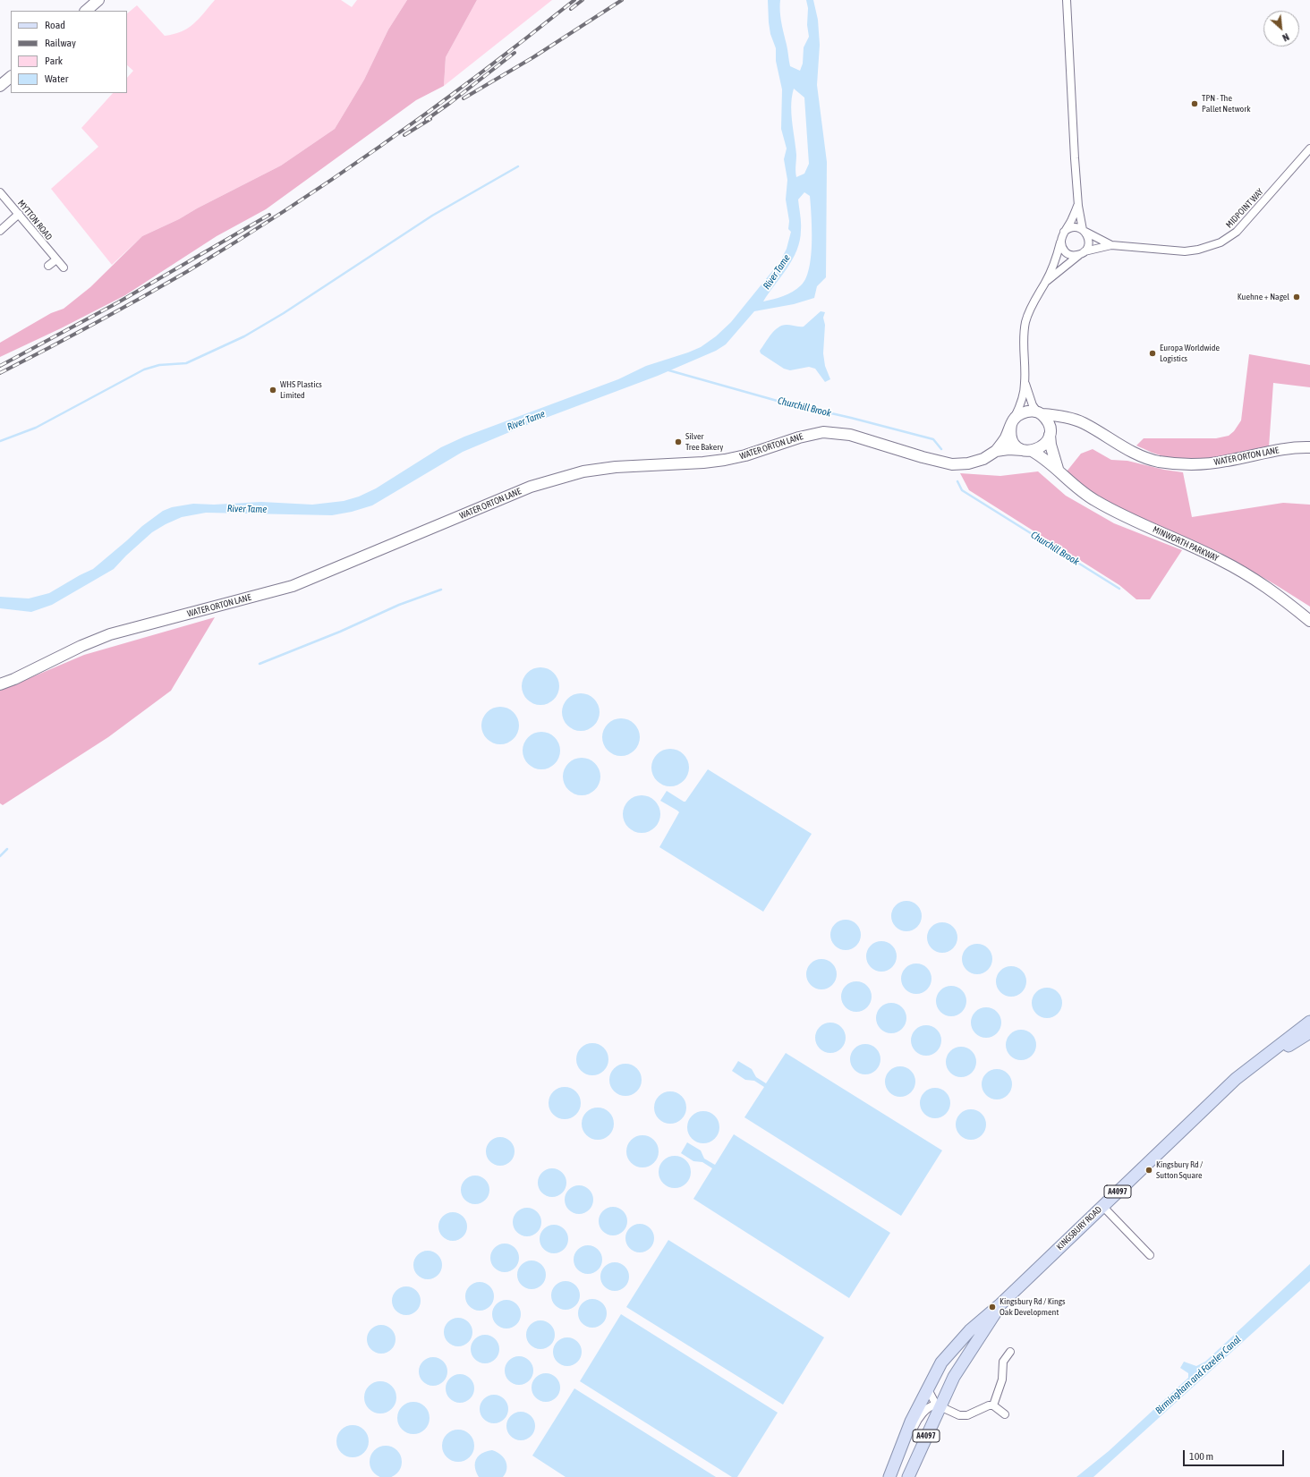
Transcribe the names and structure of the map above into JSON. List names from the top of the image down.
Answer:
{
  "streets": {
    "main road": ["A4097", "KINGSBURY ROAD"],
    "street": [
      "MIDPOINT WAY",
      "MYTTON ROAD",
      "WATER ORTON LANE",
      "MINWORTH PARKWAY"
    ]
  },
  "crossings": [
    ["MIDPOINT WAY", "WATER ORTON LANE"],
    ["MIDPOINT WAY", "MINWORTH PARKWAY"],
    ["WATER ORTON LANE", "MINWORTH PARKWAY"]
  ],
  "water": ["River Tame", "Churchill Brook", "Birmingham and Fazeley Canal"],
  "places": [
    "TPN - The Pallet Network",
    "Kuehne + Nagel",
    "Europa Worldwide Logistics",
    "WHS Plastics Limited",
    "Silver Tree Bakery",
    "Kingsbury Rd / Sutton Square",
    "Kingsbury Rd / Kings Oak Development"
  ],
  "legend": [
    "Road",
    "Railway",
    "Park",
    "Water"
  ],
  "scale_bar": "100 m",
  "north": "bottom right"
}
